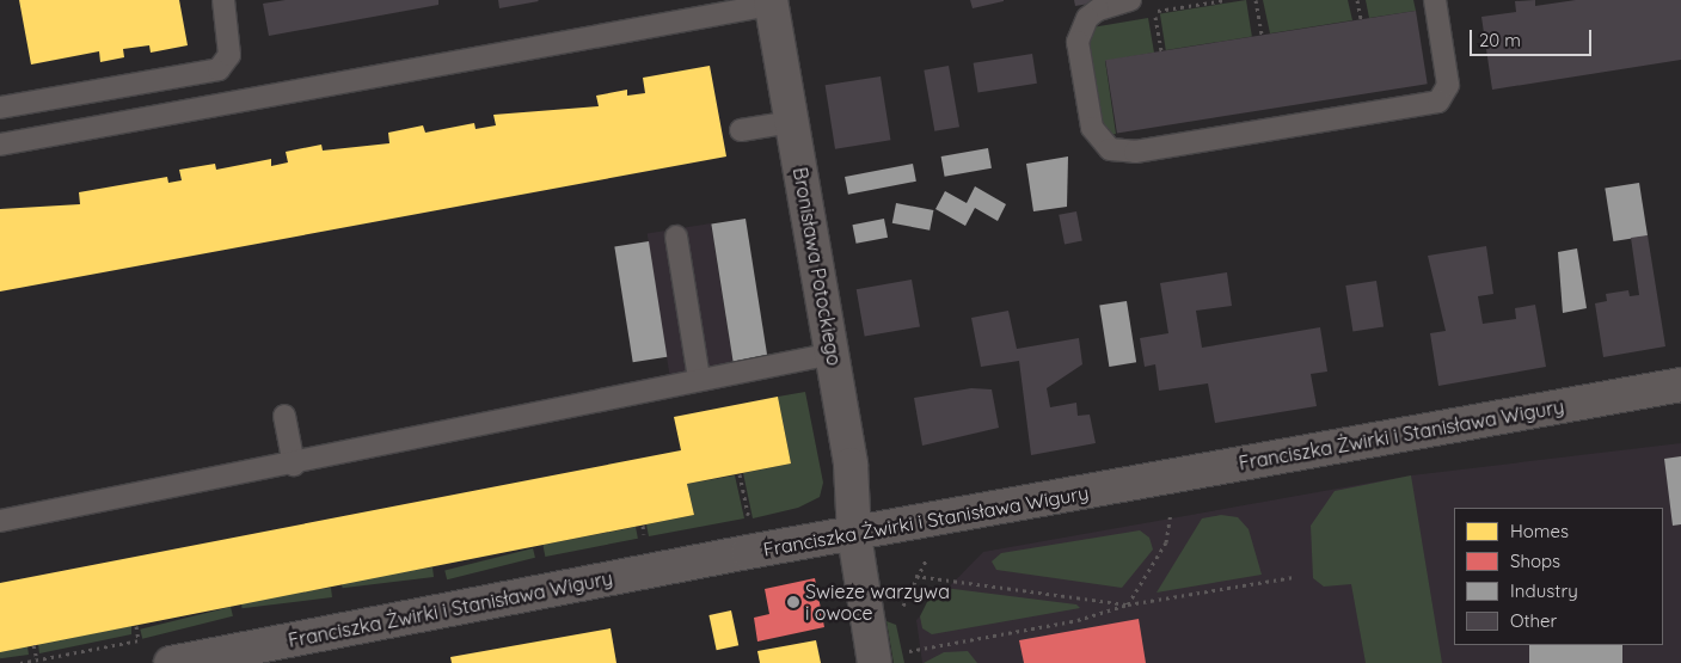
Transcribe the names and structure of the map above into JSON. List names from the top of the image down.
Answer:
{
  "streets": {
    "street": ["Bronisława Potockiego", "Franciszka Żwirki i Stanisława Wigury"]
  },
  "crossings": [
    ["Bronisława Potockiego", "Franciszka Żwirki i Stanisława Wigury"]
  ],
  "places": ["Swieze warzywa i owoce"],
  "legend": [
    "Homes",
    "Shops",
    "Industry",
    "Other"
  ],
  "scale_bar": "20 m"
}
